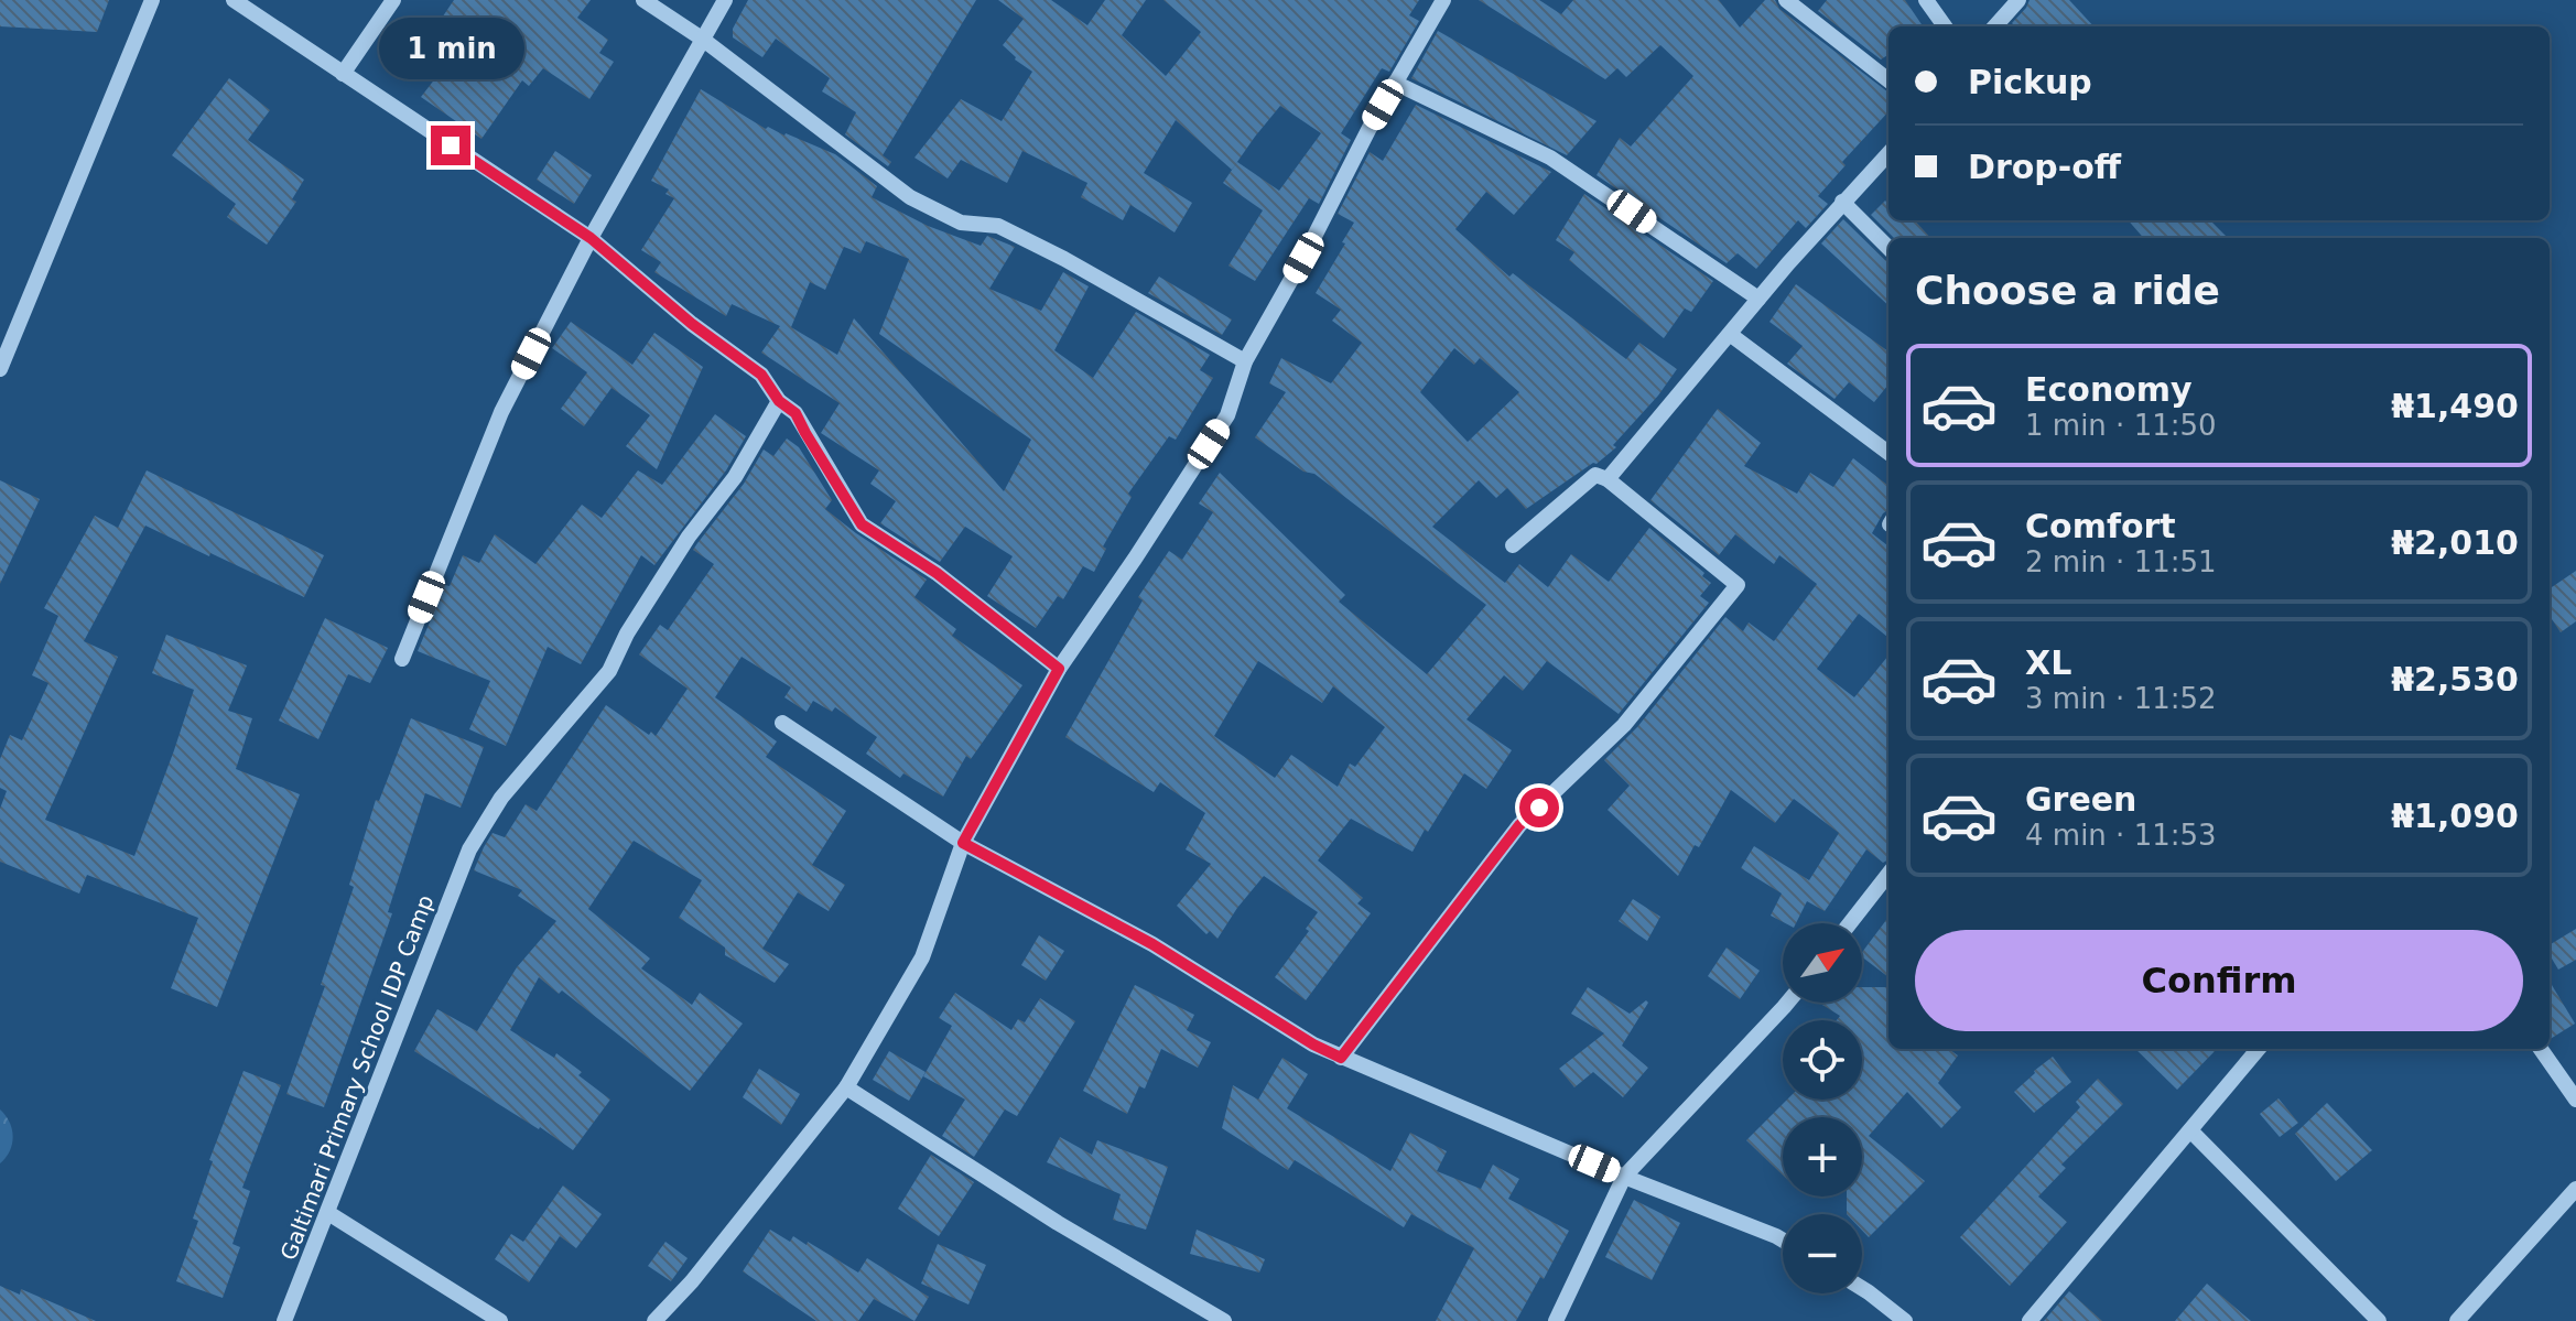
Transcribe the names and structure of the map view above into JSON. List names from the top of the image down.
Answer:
{
  "streets": {
    "street": ["Galtimari Primary School IDP Camp"]
  },
  "north": "top right",
  "page": {
    "bubble": "1 min",
    "banner": ["Pickup", "Drop-off"],
    "heading": "Choose a ride",
    "list": [
      {
        "name": "Economy",
        "note": "1 min · 11:50",
        "value": "₦1,490"
      },
      {
        "name": "Comfort",
        "note": "2 min · 11:51",
        "value": "₦2,010"
      },
      {
        "name": "XL",
        "note": "3 min · 11:52",
        "value": "₦2,530"
      },
      {
        "name": "Green",
        "note": "4 min · 11:53",
        "value": "₦1,090"
      }
    ],
    "buttons": "Confirm",
    "map_buttons": ["+", "−"]
  }
}
